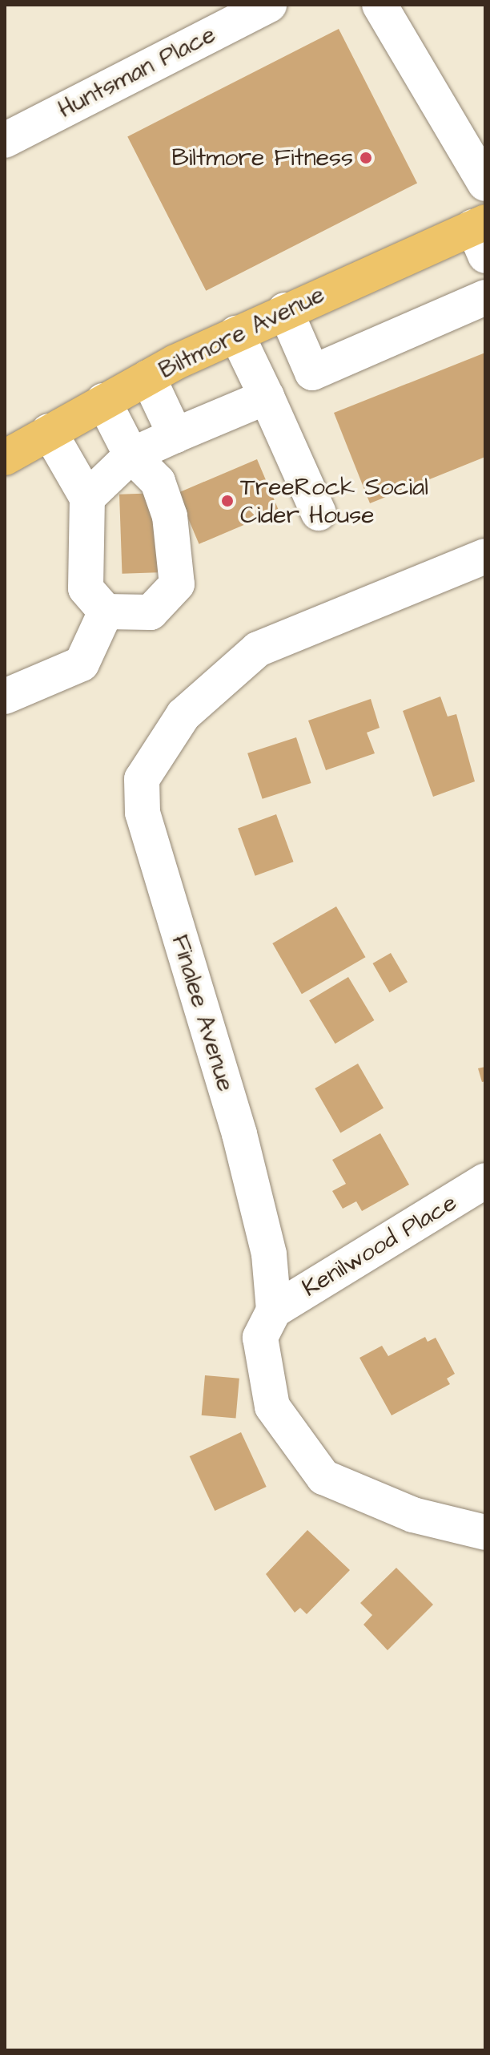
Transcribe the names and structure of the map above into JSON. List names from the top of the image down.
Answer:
{
  "streets": {
    "main road": ["Biltmore Avenue"],
    "street": ["Huntsman Place", "Finalee Avenue", "Kenilwood Place"]
  },
  "crossings": [
    ["Finalee Avenue", "Kenilwood Place"]
  ],
  "places": ["Biltmore Fitness", "TreeRock Social Cider House"]
}
